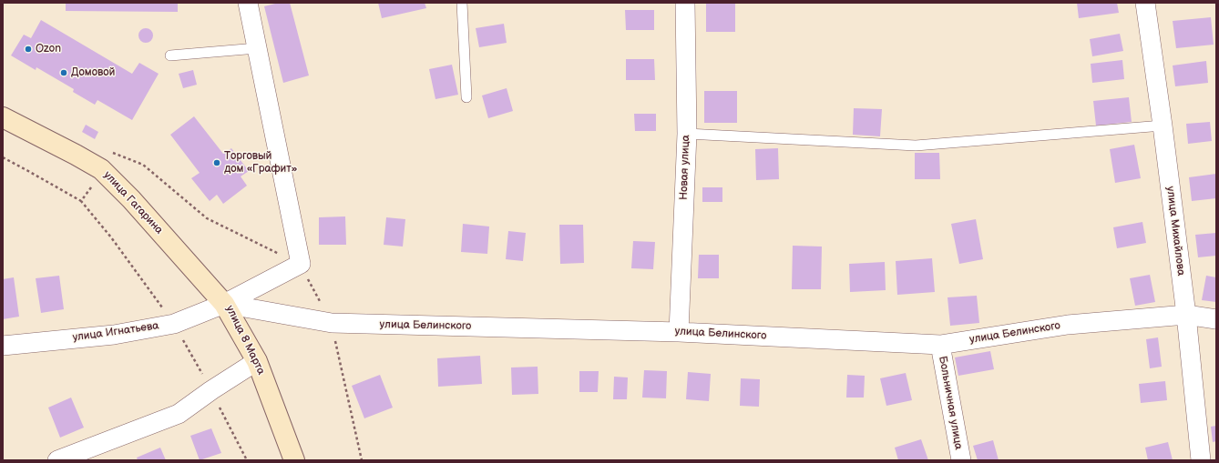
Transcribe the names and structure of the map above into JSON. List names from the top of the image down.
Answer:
{
  "streets": {
    "main road": ["улица Гагарина", "улица 8 Марта"],
    "street": [
      "Новая улица",
      "улица Михайлова",
      "улица Белинского",
      "улица Игнатьева",
      "Больничная улица"
    ]
  },
  "crossings": [
    ["Новая улица", "улица Белинского"],
    ["улица Гагарина", "улица Белинского"],
    ["улица Гагарина", "улица Игнатьева"],
    ["улица Гагарина", "улица 8 Марта"],
    ["улица Михайлова", "улица Белинского"],
    ["улица Белинского", "улица Игнатьева"],
    ["улица Белинского", "улица 8 Марта"],
    ["улица Белинского", "Больничная улица"],
    ["улица Игнатьева", "улица 8 Марта"]
  ],
  "places": ["Ozon", "Домовой", "Торговый дом «Графит»"]
}
